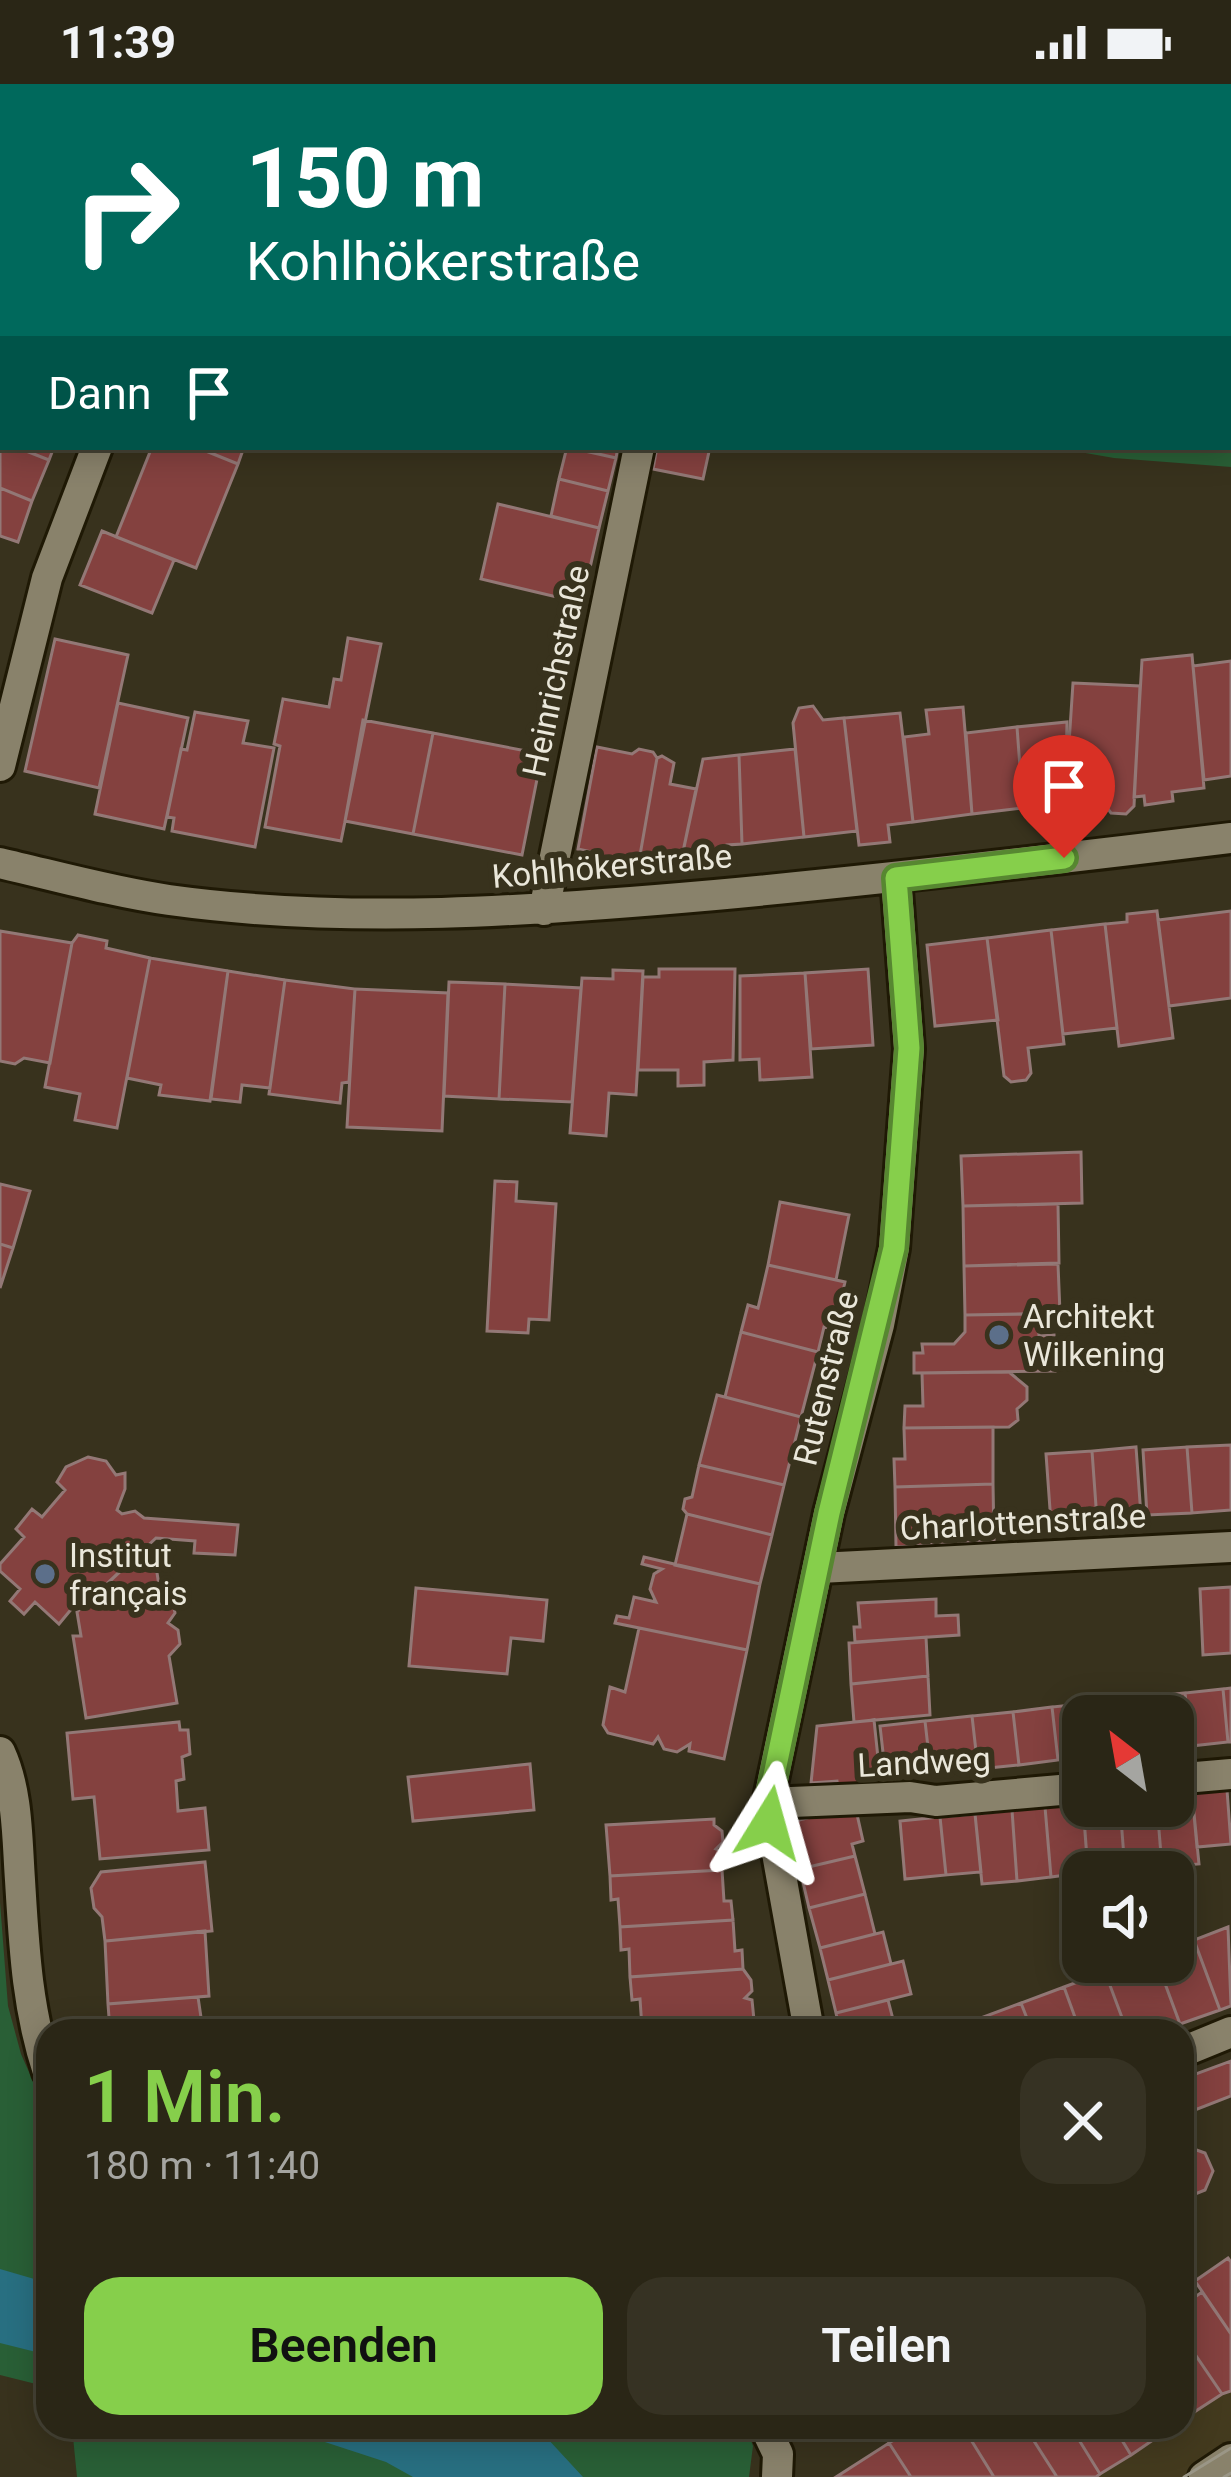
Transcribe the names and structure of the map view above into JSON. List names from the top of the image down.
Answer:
{
  "streets": {
    "street": [
      "Heinrichstraße",
      "Kohlhökerstraße",
      "Rutenstraße",
      "Charlottenstraße",
      "Landweg"
    ]
  },
  "crossings": [
    ["Heinrichstraße", "Kohlhökerstraße"],
    ["Kohlhökerstraße", "Rutenstraße"],
    ["Rutenstraße", "Charlottenstraße"],
    ["Rutenstraße", "Landweg"]
  ],
  "places": ["Architekt Wilkening", "Institut français"],
  "north": "top left",
  "page": {
    "status": "11:39",
    "turn": ["150 m", "Kohlhökerstraße"],
    "then": "Dann",
    "heading": ["1 Min.", "180 m · 11:40"],
    "buttons": ["Beenden", "Teilen"]
  }
}
